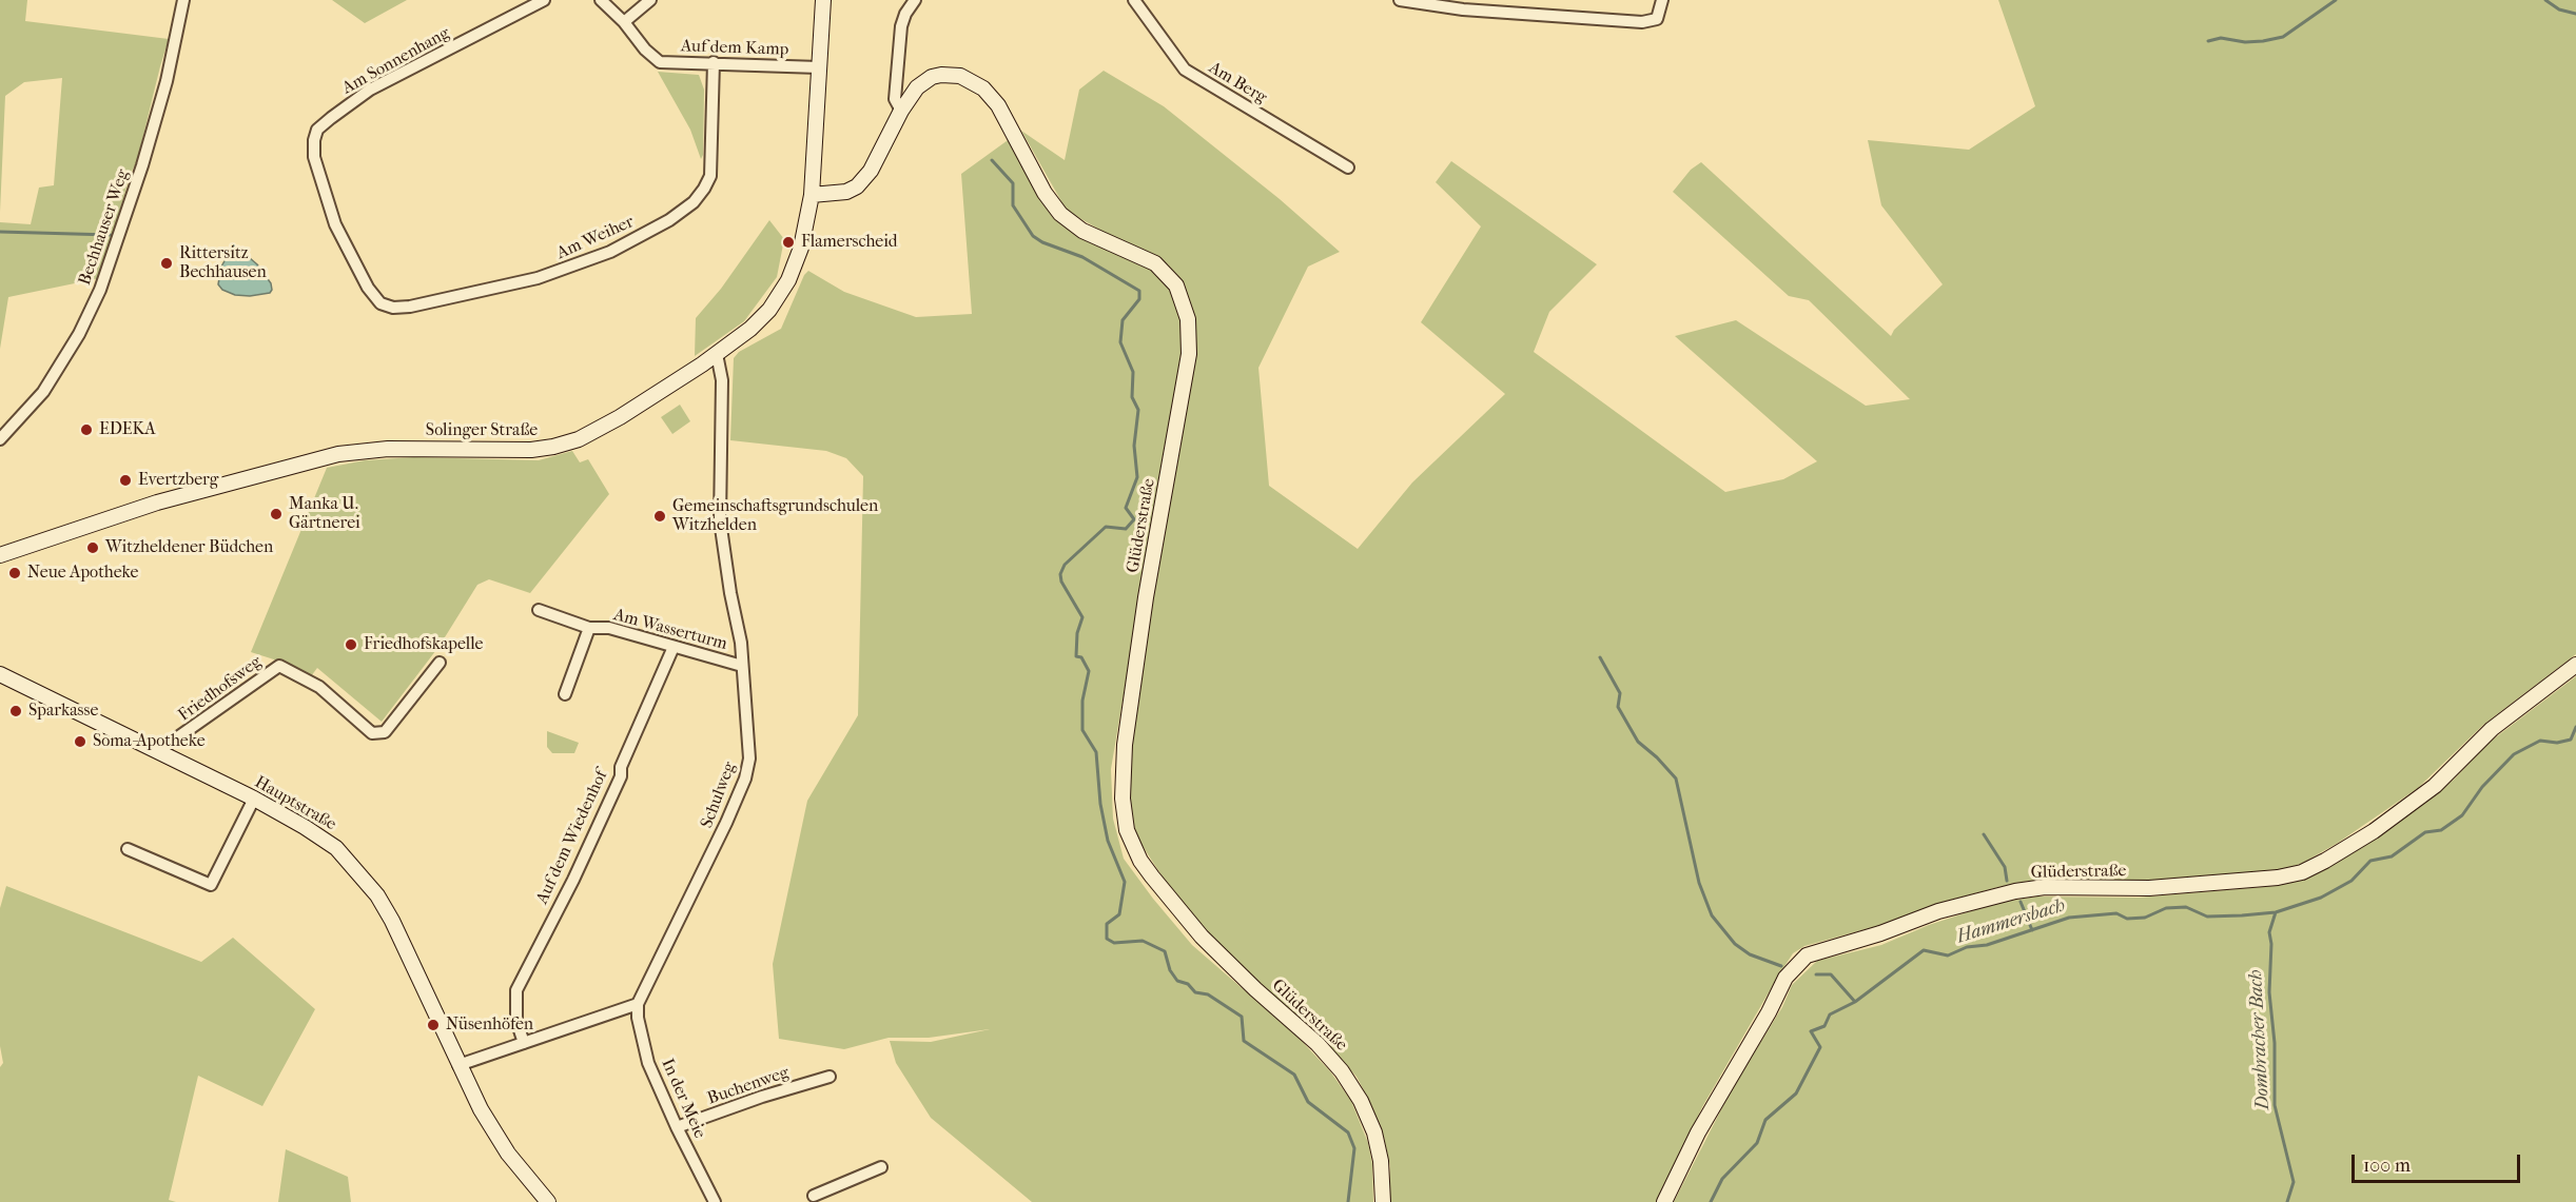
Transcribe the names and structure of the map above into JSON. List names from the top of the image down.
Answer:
{
  "streets": {
    "main road": ["Solinger Straße", "Glüderstraße", "Hauptstraße"],
    "street": [
      "Auf dem Kamp",
      "Am Sonnenhang",
      "Am Berg",
      "Bechhauser Weg",
      "Am Weiher",
      "Am Wasserturm",
      "Friedhofsweg",
      "Schulweg",
      "Auf dem Wiedenhof",
      "Buchenweg",
      "In der Meie"
    ]
  },
  "crossings": [
    ["Auf dem Kamp", "Am Weiher"],
    ["Auf dem Kamp", "Solinger Straße"],
    ["Am Sonnenhang", "Am Weiher"],
    ["Solinger Straße", "Glüderstraße"],
    ["Solinger Straße", "Schulweg"],
    ["Am Wasserturm", "Schulweg"],
    ["Am Wasserturm", "Auf dem Wiedenhof"],
    ["Friedhofsweg", "Hauptstraße"],
    ["Schulweg", "In der Meie"],
    ["Buchenweg", "In der Meie"]
  ],
  "water": ["Hammersbach", "Dombracher Bach"],
  "places": [
    "Flamerscheid",
    "Rittersitz Bechhausen",
    "EDEKA",
    "Evertzberg",
    "Manka U. Gärtnerei",
    "Gemeinschaftsgrundschulen Witzhelden",
    "Witzheldener Büdchen",
    "Neue Apotheke",
    "Friedhofskapelle",
    "Sparkasse",
    "Soma-Apotheke",
    "Nüsenhöfen"
  ],
  "scale_bar": "100 m"
}
